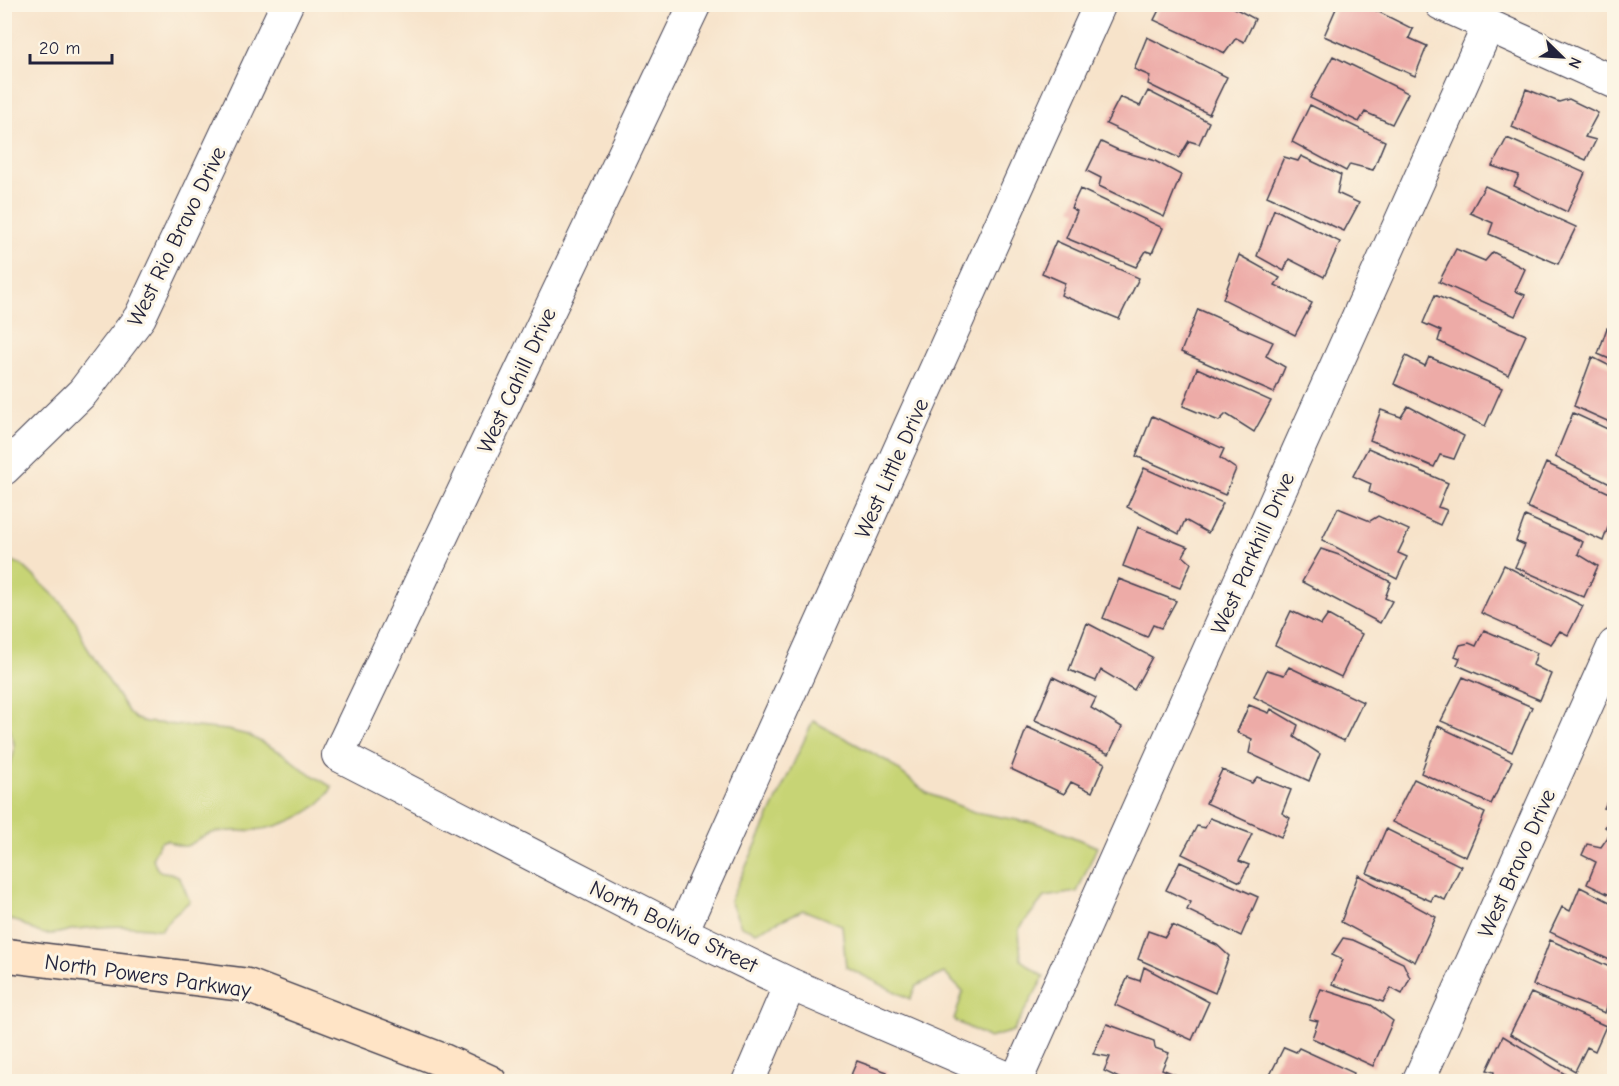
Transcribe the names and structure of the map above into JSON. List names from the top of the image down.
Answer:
{
  "streets": {
    "street": [
      "West Rio Bravo Drive",
      "West Cahill Drive",
      "West Little Drive",
      "West Parkhill Drive",
      "West Bravo Drive",
      "North Bolivia Street",
      "North Powers Parkway"
    ]
  },
  "crossings": [
    ["West Cahill Drive", "North Bolivia Street"],
    ["West Little Drive", "North Bolivia Street"],
    ["West Parkhill Drive", "North Bolivia Street"]
  ],
  "scale_bar": "20 m",
  "north": "bottom right"
}
